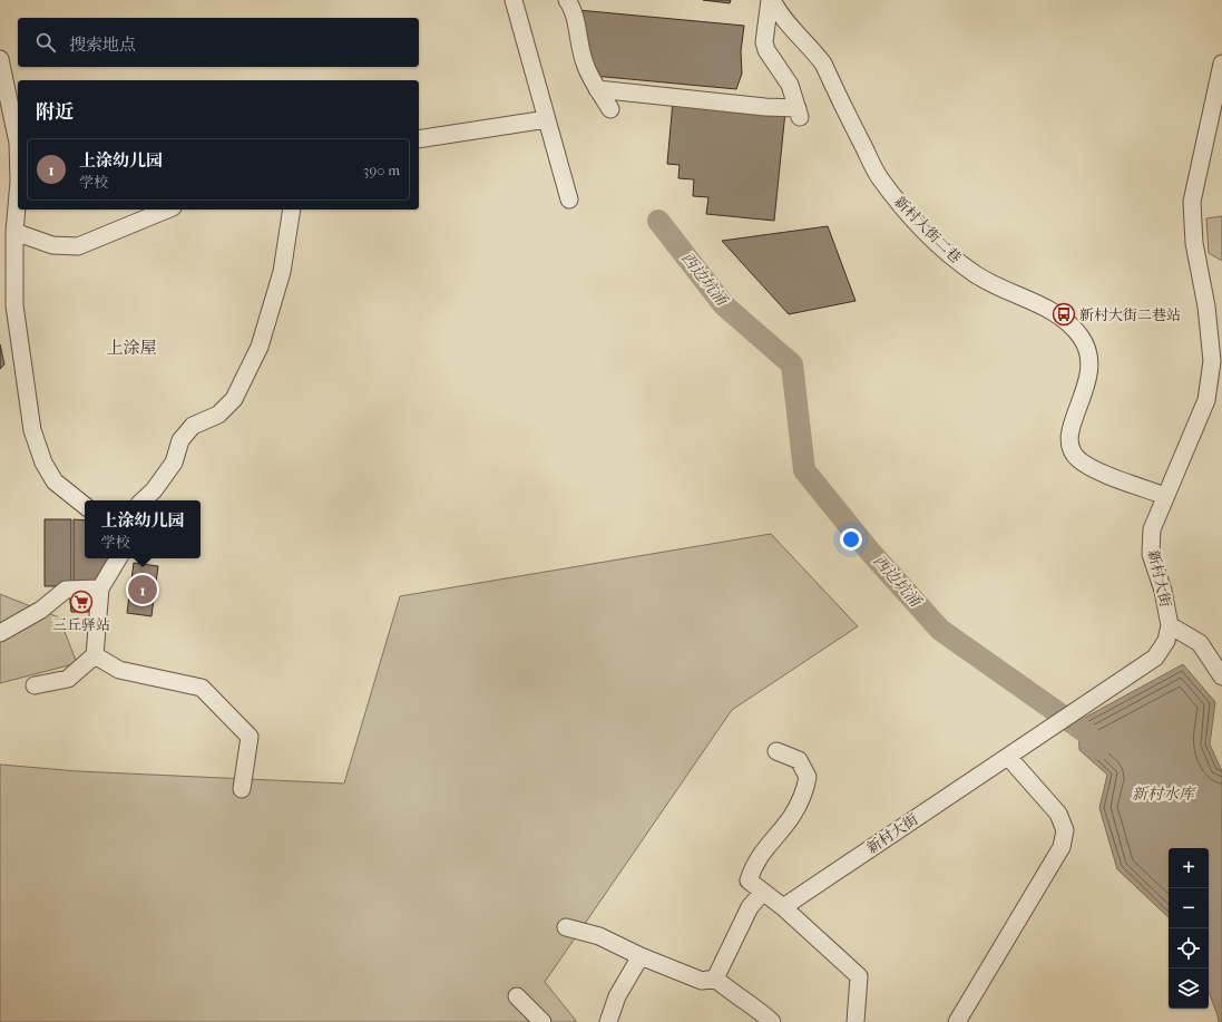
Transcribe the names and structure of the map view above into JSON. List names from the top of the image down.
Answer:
{
  "streets": {
    "street": ["新村大街二巷", "新村大街"]
  },
  "crossings": [
    ["新村大街二巷", "新村大街"]
  ],
  "districts": ["上涂屋"],
  "water": ["西边坑涌", "新村水库"],
  "places": {
    "bus stop": ["新村大街二巷站"],
    "supermarket": ["三丘驿站"]
  },
  "page": {
    "search": "搜索地点",
    "heading": "附近",
    "list": [
      {
        "mark": "1",
        "name": "上涂幼儿园",
        "note": "学校",
        "value": "390 m"
      }
    ],
    "popup": ["上涂幼儿园", "学校"],
    "pins": "1",
    "map_buttons": ["+", "−"]
  }
}
